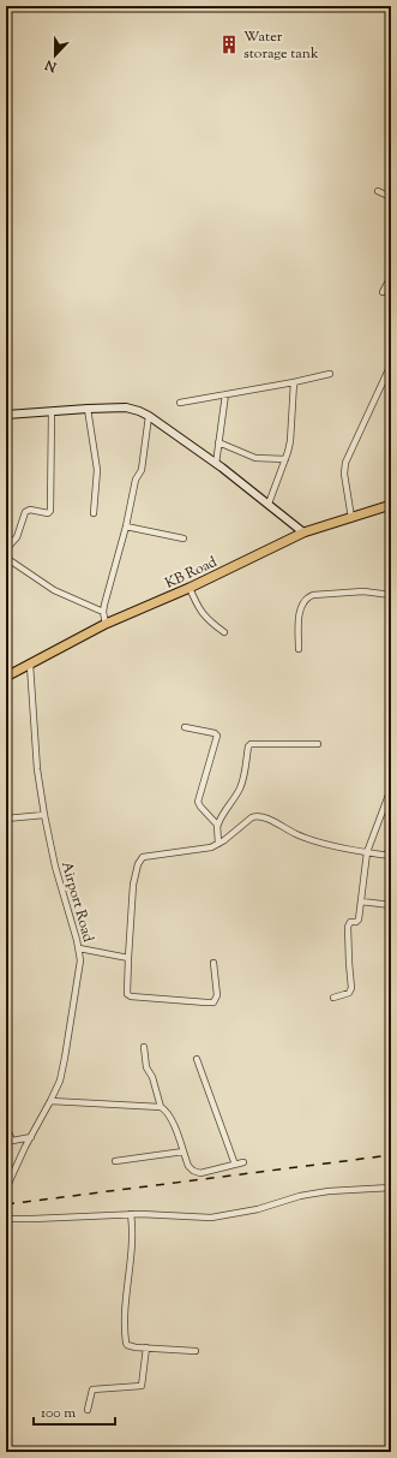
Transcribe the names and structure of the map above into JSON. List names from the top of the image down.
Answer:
{
  "streets": {
    "main road": ["KB Road"],
    "street": ["Airport Road"]
  },
  "crossings": [
    ["KB Road", "Airport Road"]
  ],
  "places": {
    "building": ["Water storage tank"]
  },
  "scale_bar": "100 m",
  "north": "bottom"
}
